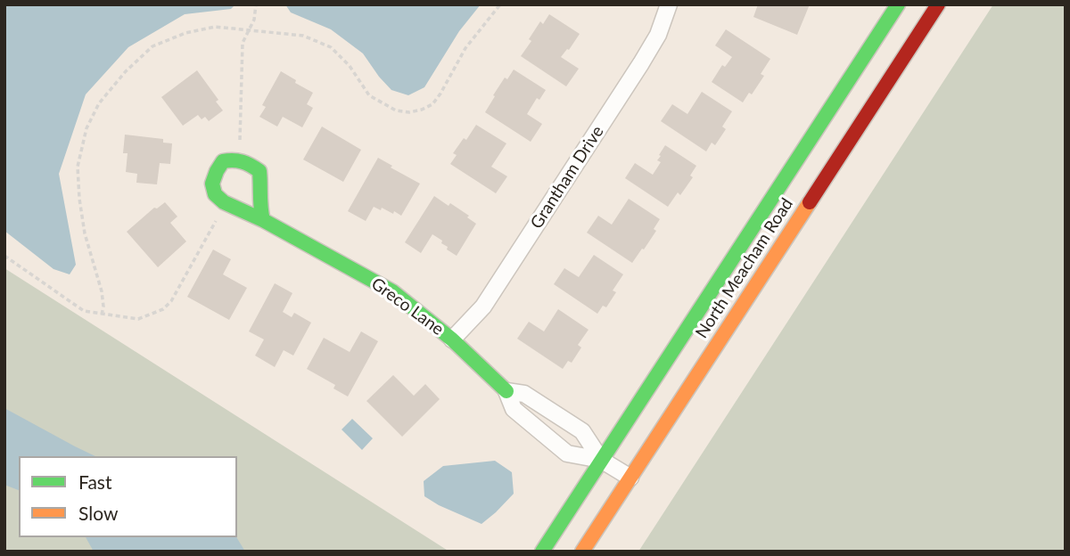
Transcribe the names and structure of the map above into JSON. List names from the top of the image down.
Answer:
{
  "streets": {
    "main road": ["North Meacham Road", "Greco Lane"],
    "street": ["Grantham Drive"]
  },
  "crossings": [
    ["Grantham Drive", "Greco Lane"],
    ["North Meacham Road", "Greco Lane"]
  ],
  "legend": ["Fast", "Slow"]
}
